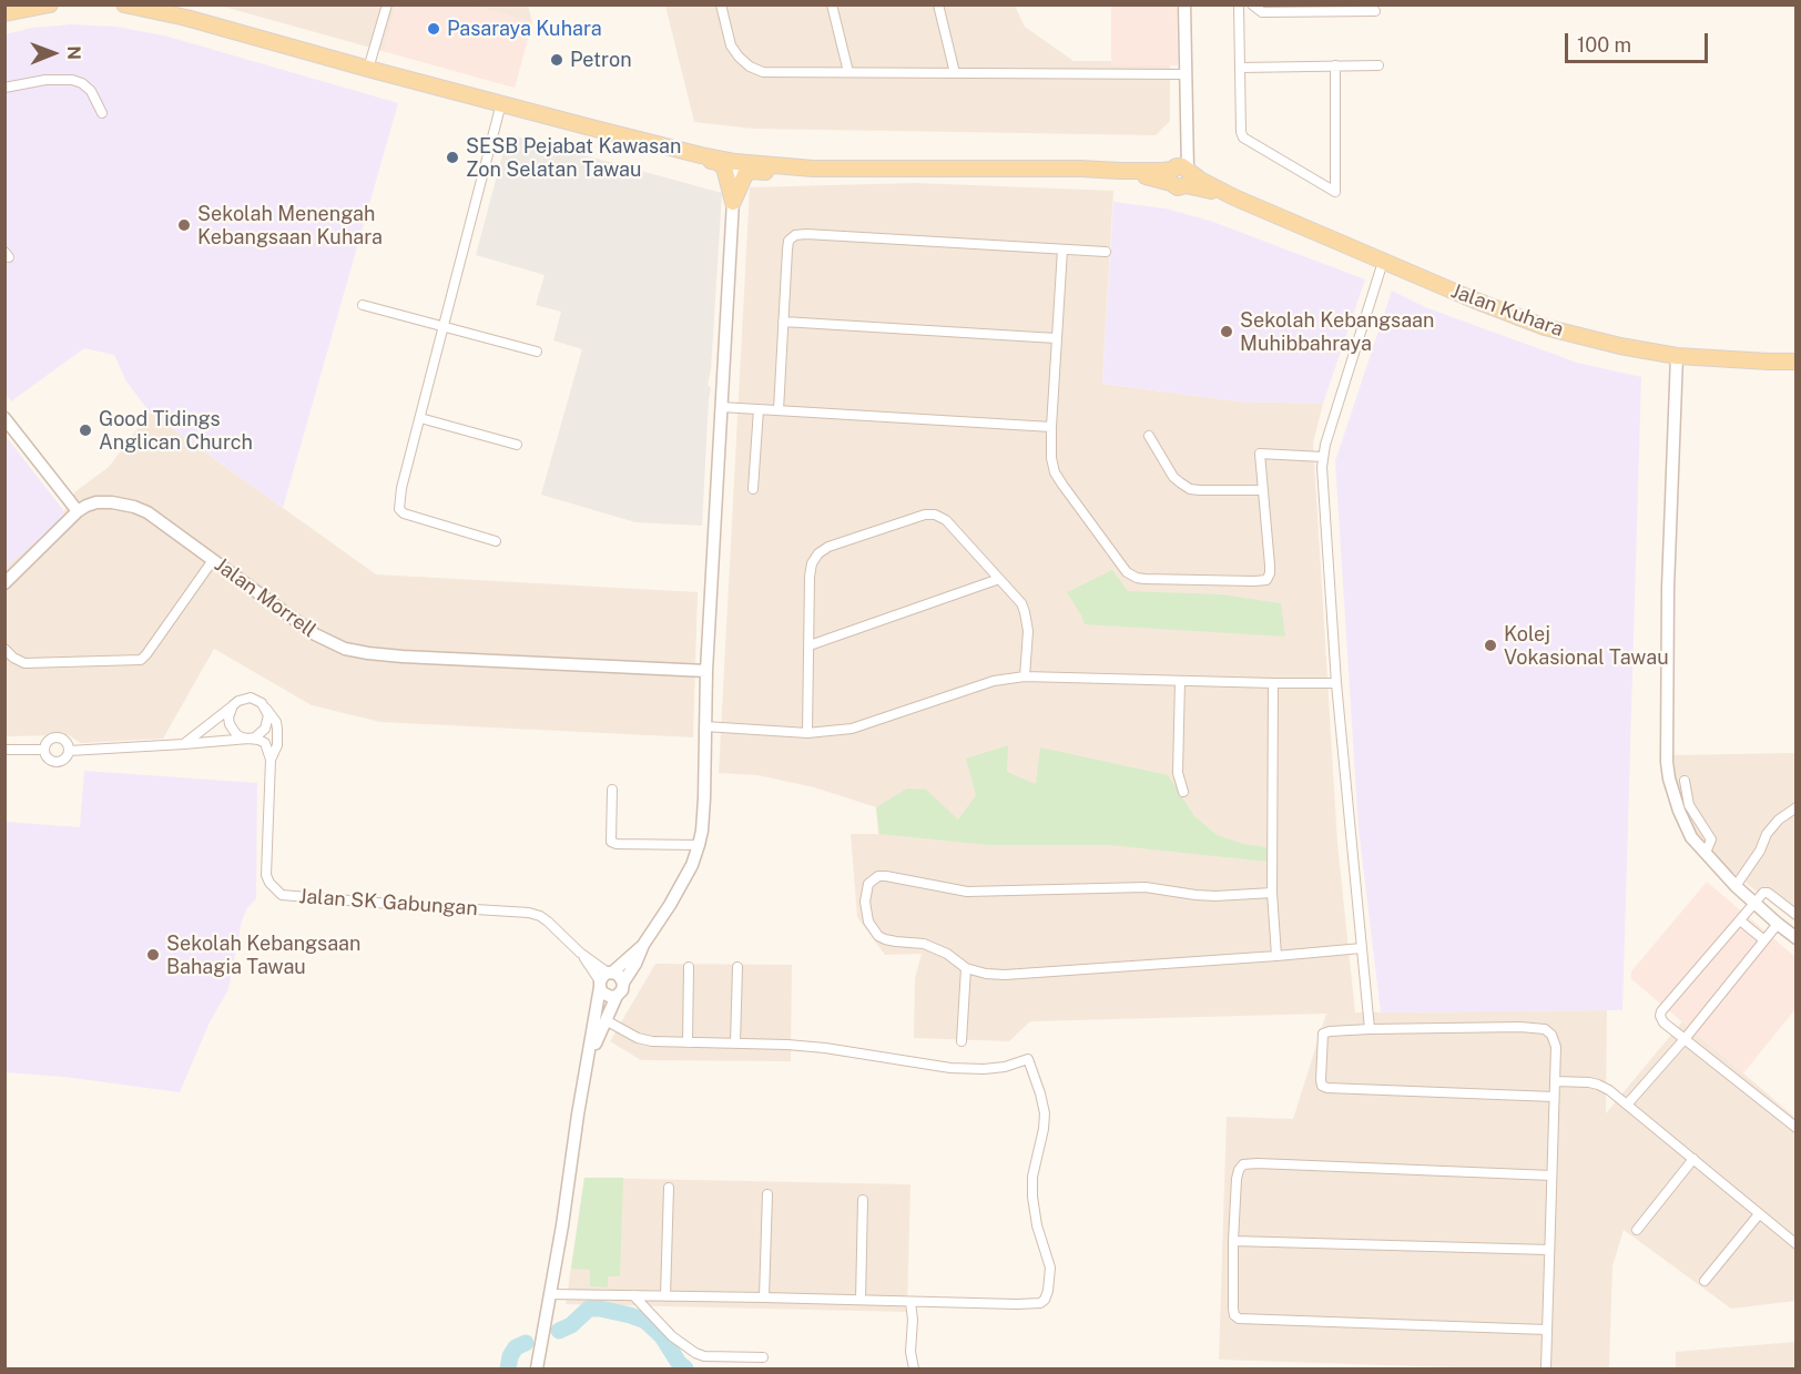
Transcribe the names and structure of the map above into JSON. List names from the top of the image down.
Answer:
{
  "streets": {
    "main road": ["Jalan Kuhara"],
    "street": ["Jalan Morrell", "Jalan SK Gabungan"]
  },
  "places": [
    "Pasaraya Kuhara",
    "Petron",
    "SESB Pejabat Kawasan Zon Selatan Tawau",
    "Sekolah Menengah Kebangsaan Kuhara",
    "Sekolah Kebangsaan Muhibbahraya",
    "Good Tidings Anglican Church",
    "Kolej Vokasional Tawau",
    "Sekolah Kebangsaan Bahagia Tawau"
  ],
  "scale_bar": "100 m",
  "north": "right"
}
